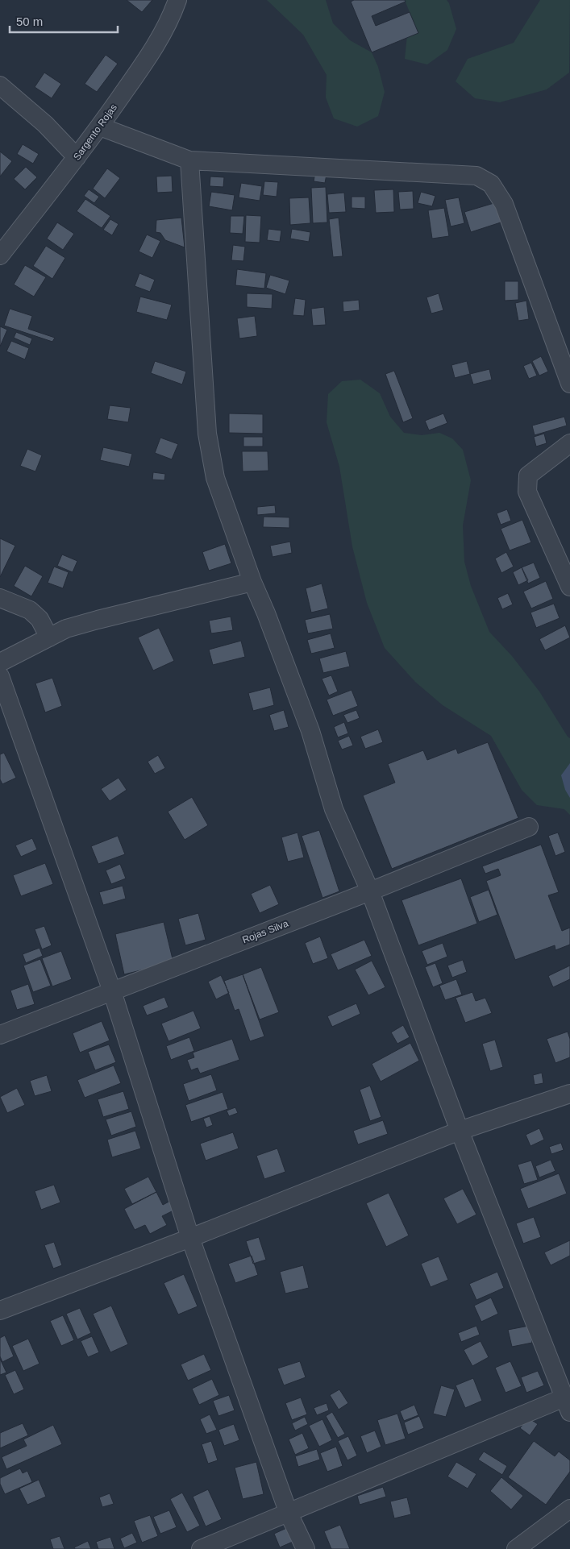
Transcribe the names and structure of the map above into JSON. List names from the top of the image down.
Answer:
{
  "streets": {
    "street": ["Sargento Rojas", "Rojas Silva"]
  },
  "scale_bar": "50 m"
}
